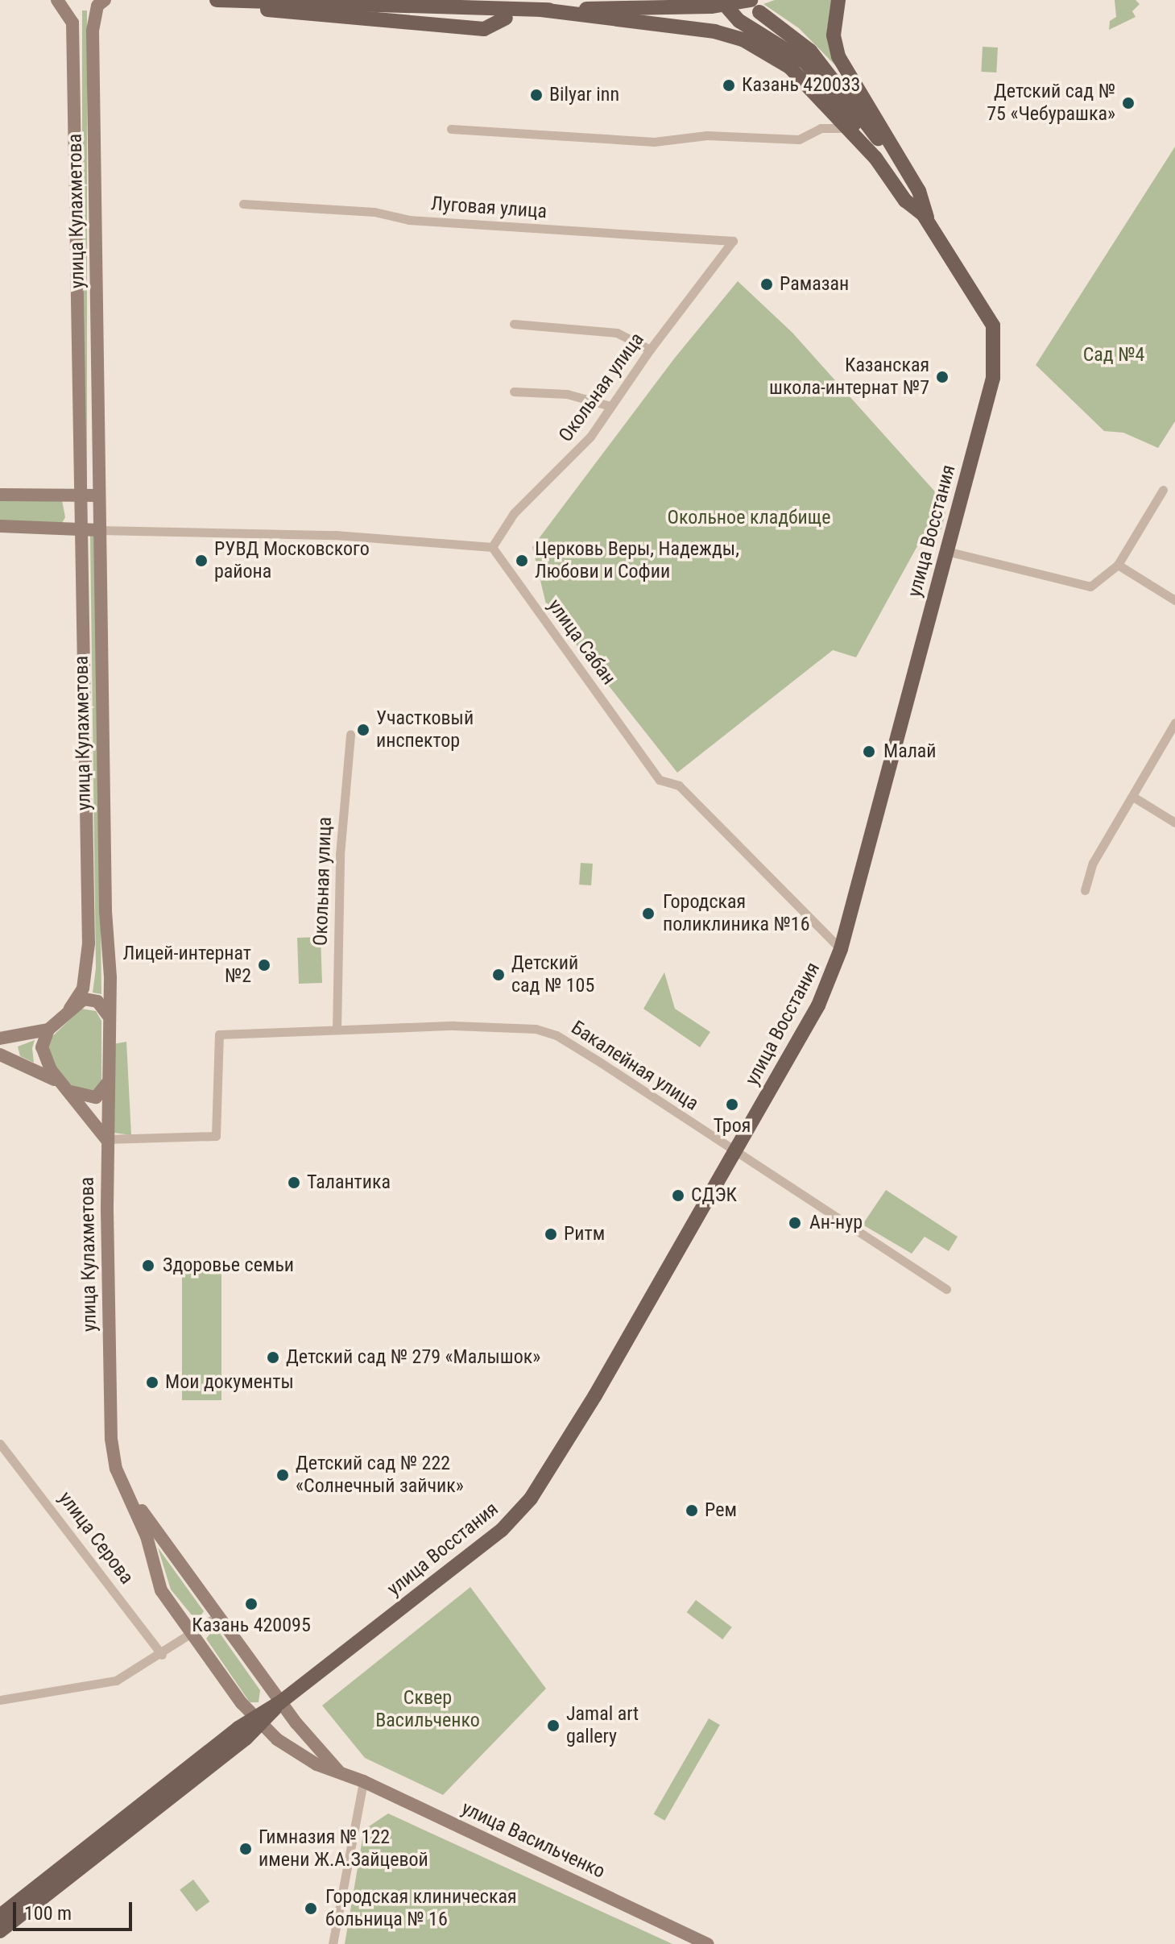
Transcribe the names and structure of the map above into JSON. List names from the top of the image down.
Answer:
{
  "streets": {
    "main road": ["улица Кулахметова", "улица Восстания", "улица Васильченко"],
    "street": [
      "Луговая улица",
      "Окольная улица",
      "улица Сабан",
      "Бакалейная улица",
      "улица Серова"
    ]
  },
  "crossings": [
    ["Луговая улица", "Окольная улица"],
    ["улица Кулахметова", "улица Восстания"],
    ["улица Кулахметова", "Бакалейная улица"],
    ["улица Кулахметова", "улица Васильченко"],
    ["Окольная улица", "улица Сабан"],
    ["Окольная улица", "Бакалейная улица"],
    ["улица Восстания", "улица Сабан"],
    ["улица Восстания", "Бакалейная улица"],
    ["улица Восстания", "улица Васильченко"]
  ],
  "parks": ["Сад №4", "Окольное кладбище", "Сквер Васильченко"],
  "places": [
    "Казань 420033",
    "Bilyar inn",
    "Детский сад № 75 «Чебурашка»",
    "Рамазан",
    "Казанская школа-интернат №7",
    "РУВД Московского района",
    "Церковь Веры, Надежды, Любови и Софии",
    "Участковый инспектор",
    "Малай",
    "Городская поликлиника №16",
    "Лицей-интернат №2",
    "Детский сад № 105",
    "Троя",
    "Талантика",
    "СДЭК",
    "Ан-нур",
    "Ритм",
    "Здоровье семьи",
    "Детский сад № 279 «Малышок»",
    "Мои документы",
    "Детский сад № 222 «Солнечный зайчик»",
    "Рем",
    "Казань 420095",
    "Jamal art gallery",
    "Гимназия № 122 имени Ж.А.Зайцевой",
    "Городская клиническая больница № 16"
  ],
  "scale_bar": "100 m"
}
